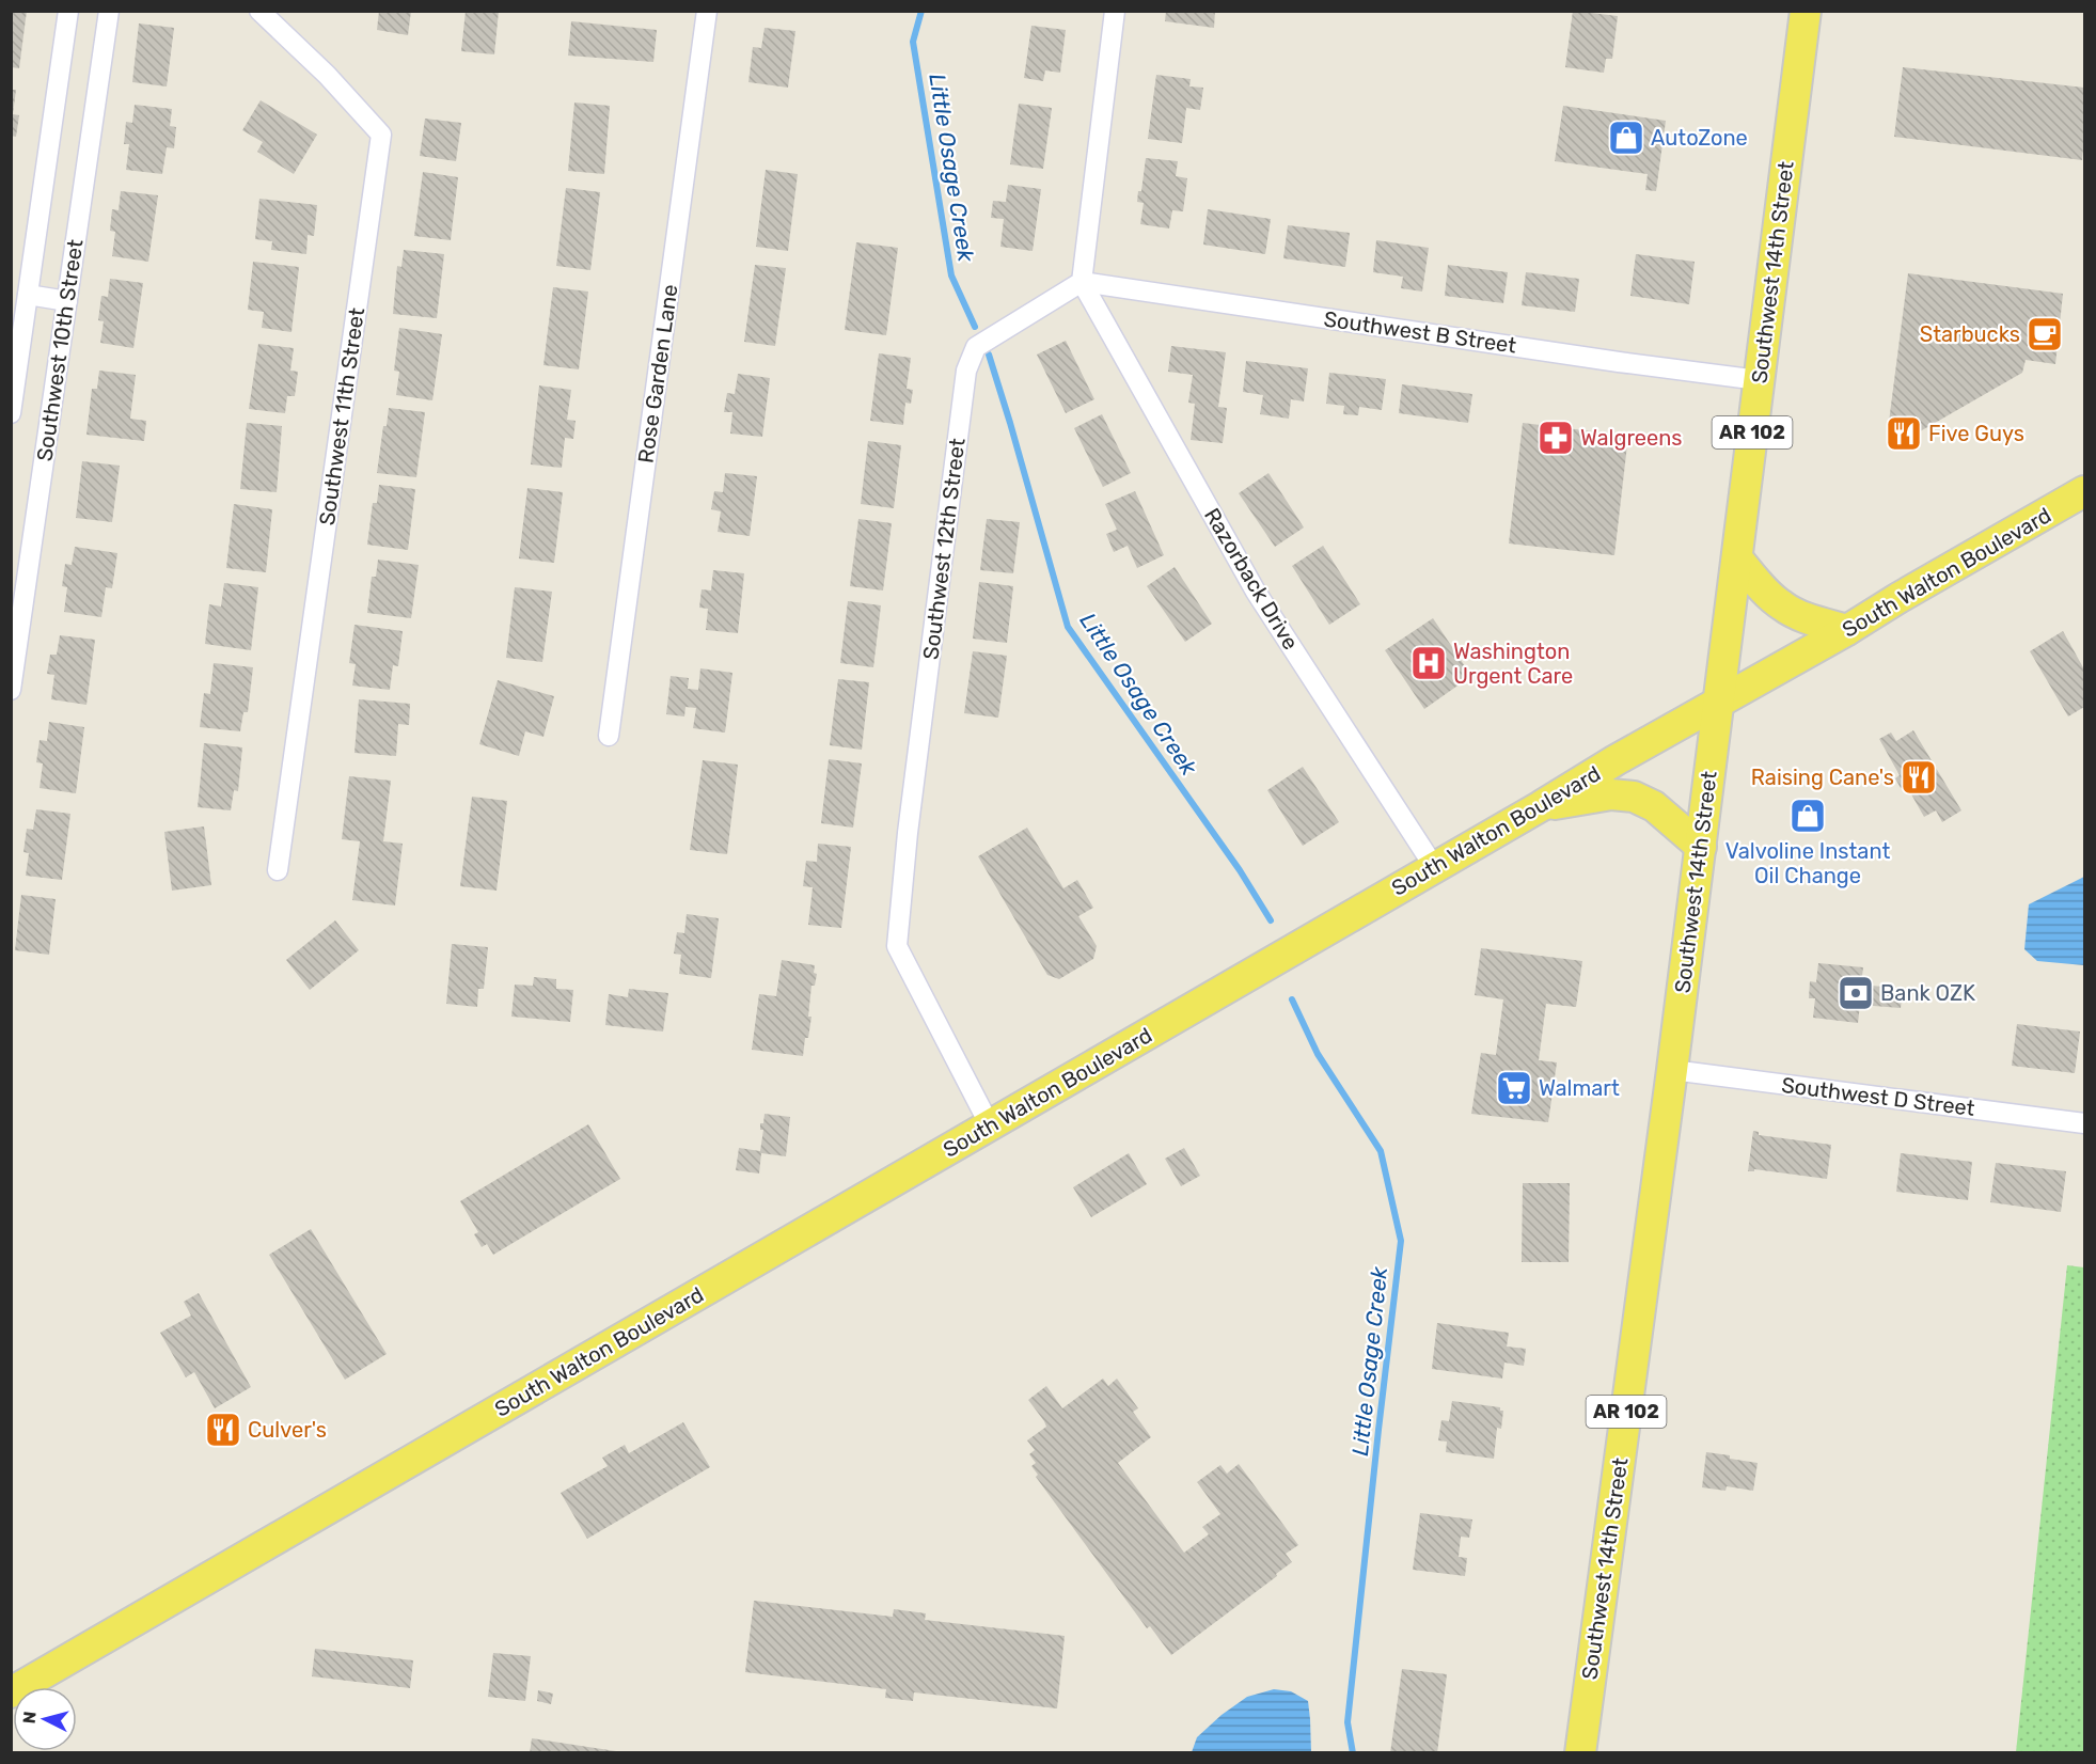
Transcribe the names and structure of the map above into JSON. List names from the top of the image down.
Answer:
{
  "streets": {
    "main road": ["Southwest 14th Street", "AR 102", "South Walton Boulevard"],
    "street": [
      "Southwest B Street",
      "Southwest 10th Street",
      "Rose Garden Lane",
      "Southwest 11th Street",
      "Southwest 12th Street",
      "Razorback Drive",
      "Southwest D Street"
    ]
  },
  "crossings": [
    ["Southwest 14th Street", "Southwest B Street"],
    ["Southwest 14th Street", "South Walton Boulevard"],
    ["Southwest 14th Street", "Southwest D Street"],
    ["Southwest B Street", "Southwest 12th Street"],
    ["Southwest B Street", "Razorback Drive"],
    ["Southwest 12th Street", "South Walton Boulevard"],
    ["Southwest 12th Street", "Razorback Drive"],
    ["South Walton Boulevard", "Razorback Drive"]
  ],
  "water": ["Little Osage Creek"],
  "places": {
    "shop": ["AutoZone", "Valvoline Instant Oil Change"],
    "cafe": ["Starbucks"],
    "restaurant": ["Five Guys", "Raising Cane's", "Culver's"],
    "pharmacy": ["Walgreens"],
    "hospital": ["Washington Urgent Care"],
    "bank": ["Bank OZK"],
    "supermarket": ["Walmart"]
  },
  "north": "left"
}
